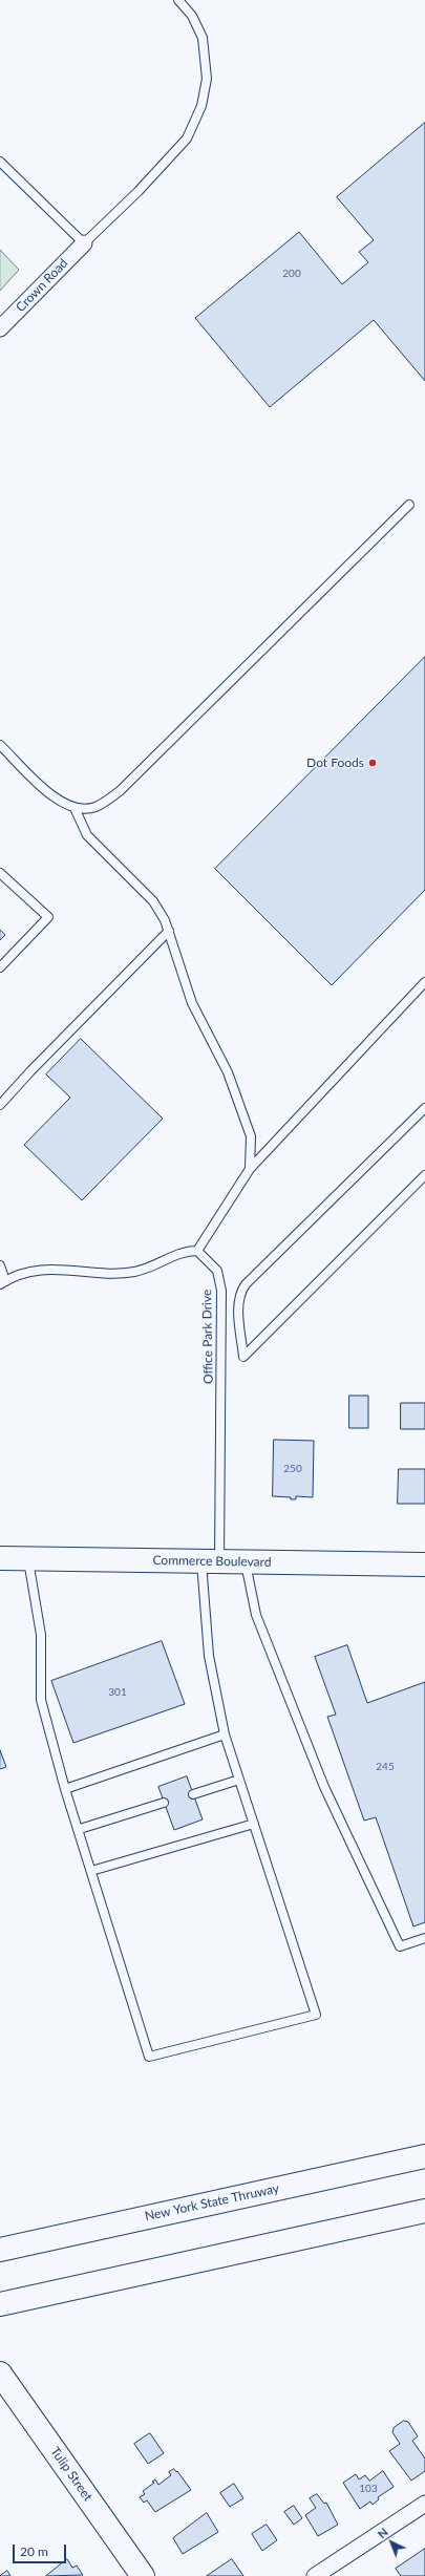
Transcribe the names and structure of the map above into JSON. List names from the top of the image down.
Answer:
{
  "streets": {
    "main road": ["Commerce Boulevard", "New York State Thruway", "Tulip Street"],
    "street": ["Crown Road"],
    "lane": ["Office Park Drive"]
  },
  "crossings": [
    ["Office Park Drive", "Commerce Boulevard"]
  ],
  "places": ["Dot Foods"],
  "house_numbers": [
    "200",
    "250",
    "301",
    "245",
    "103"
  ],
  "scale_bar": "20 m",
  "north": "top left"
}
